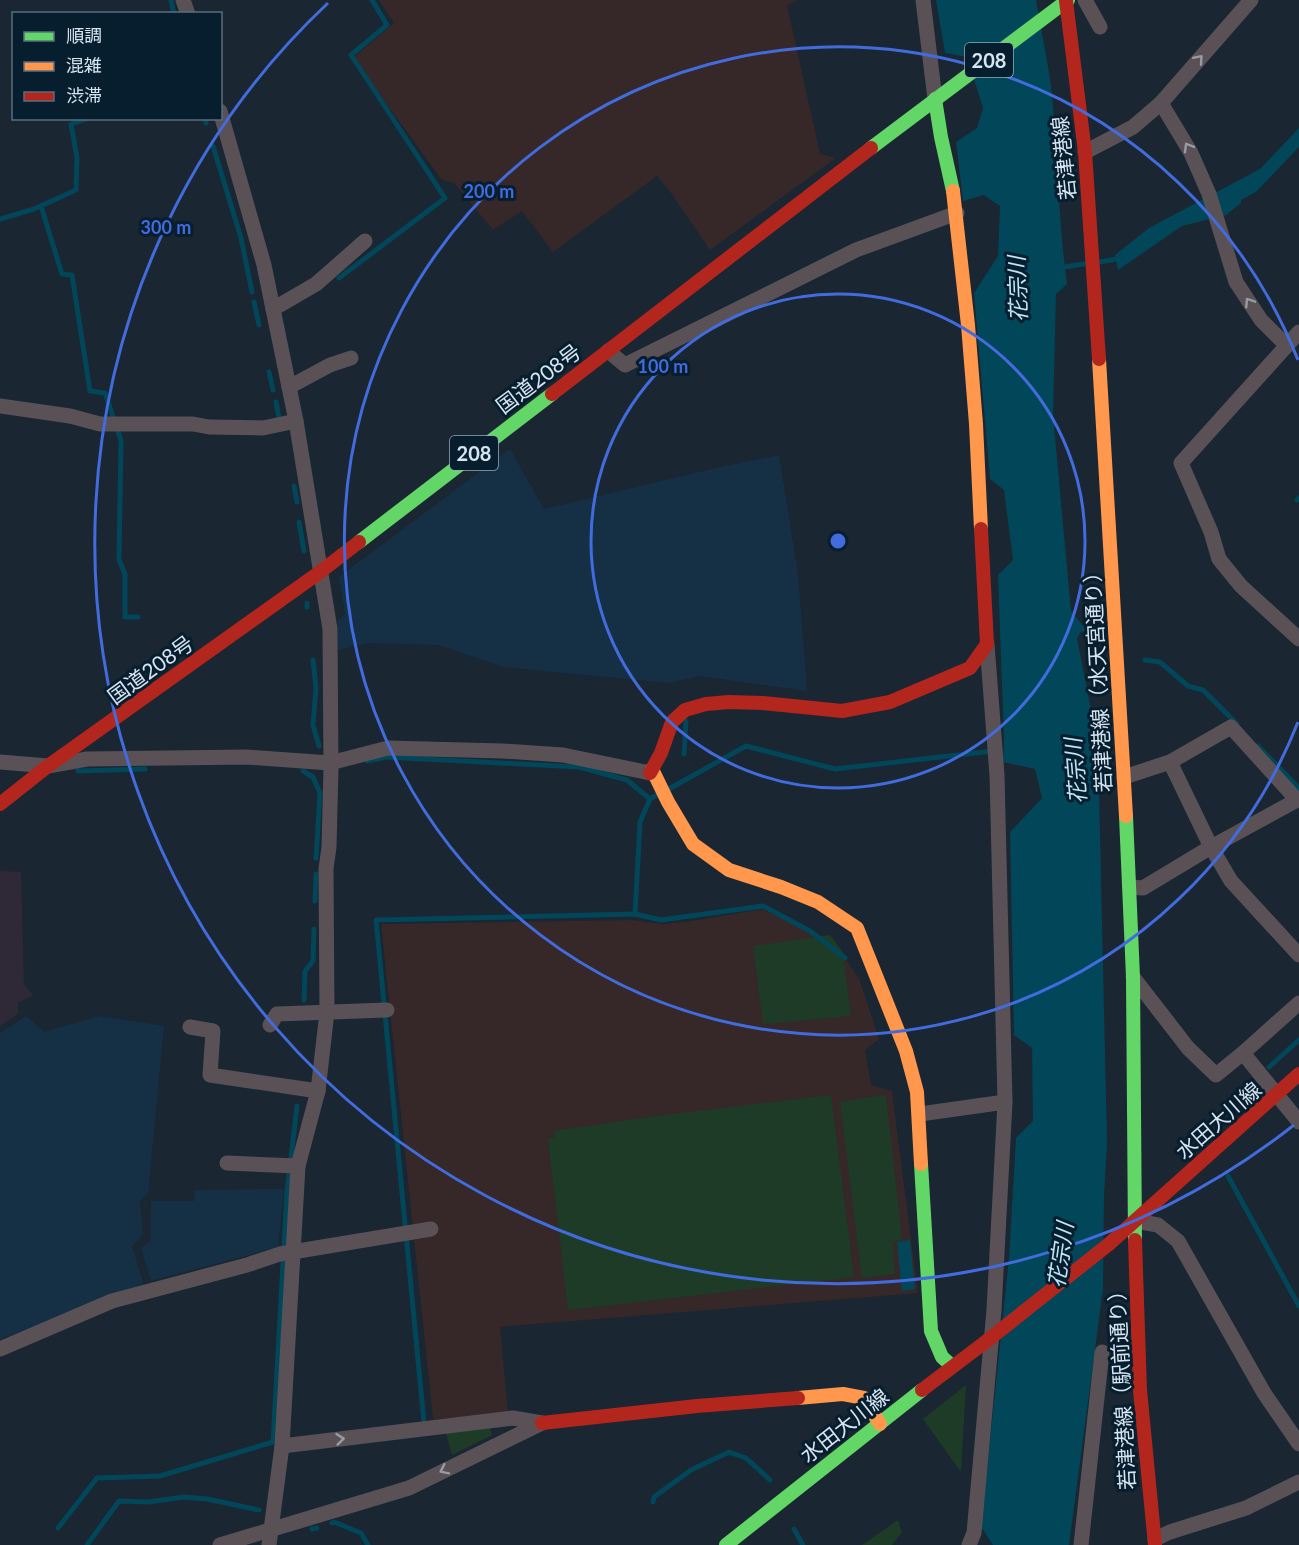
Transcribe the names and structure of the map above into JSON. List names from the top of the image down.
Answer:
{
  "streets": {
    "main road": [
      "208",
      "若津港線",
      "国道208号",
      "若津港線（水天宮通り）",
      "水田大川線",
      "若津港線（駅前通り）"
    ]
  },
  "crossings": [
    ["若津港線", "国道208号"],
    ["若津港線", "若津港線（水天宮通り）"],
    ["若津港線（水天宮通り）", "水田大川線"],
    ["若津港線（水天宮通り）", "若津港線（駅前通り）"],
    ["水田大川線", "若津港線（駅前通り）"]
  ],
  "water": ["花宗川"],
  "legend": ["順調", "混雑", "渋滞"],
  "rings": ["200 m", "300 m", "100 m"]
}
